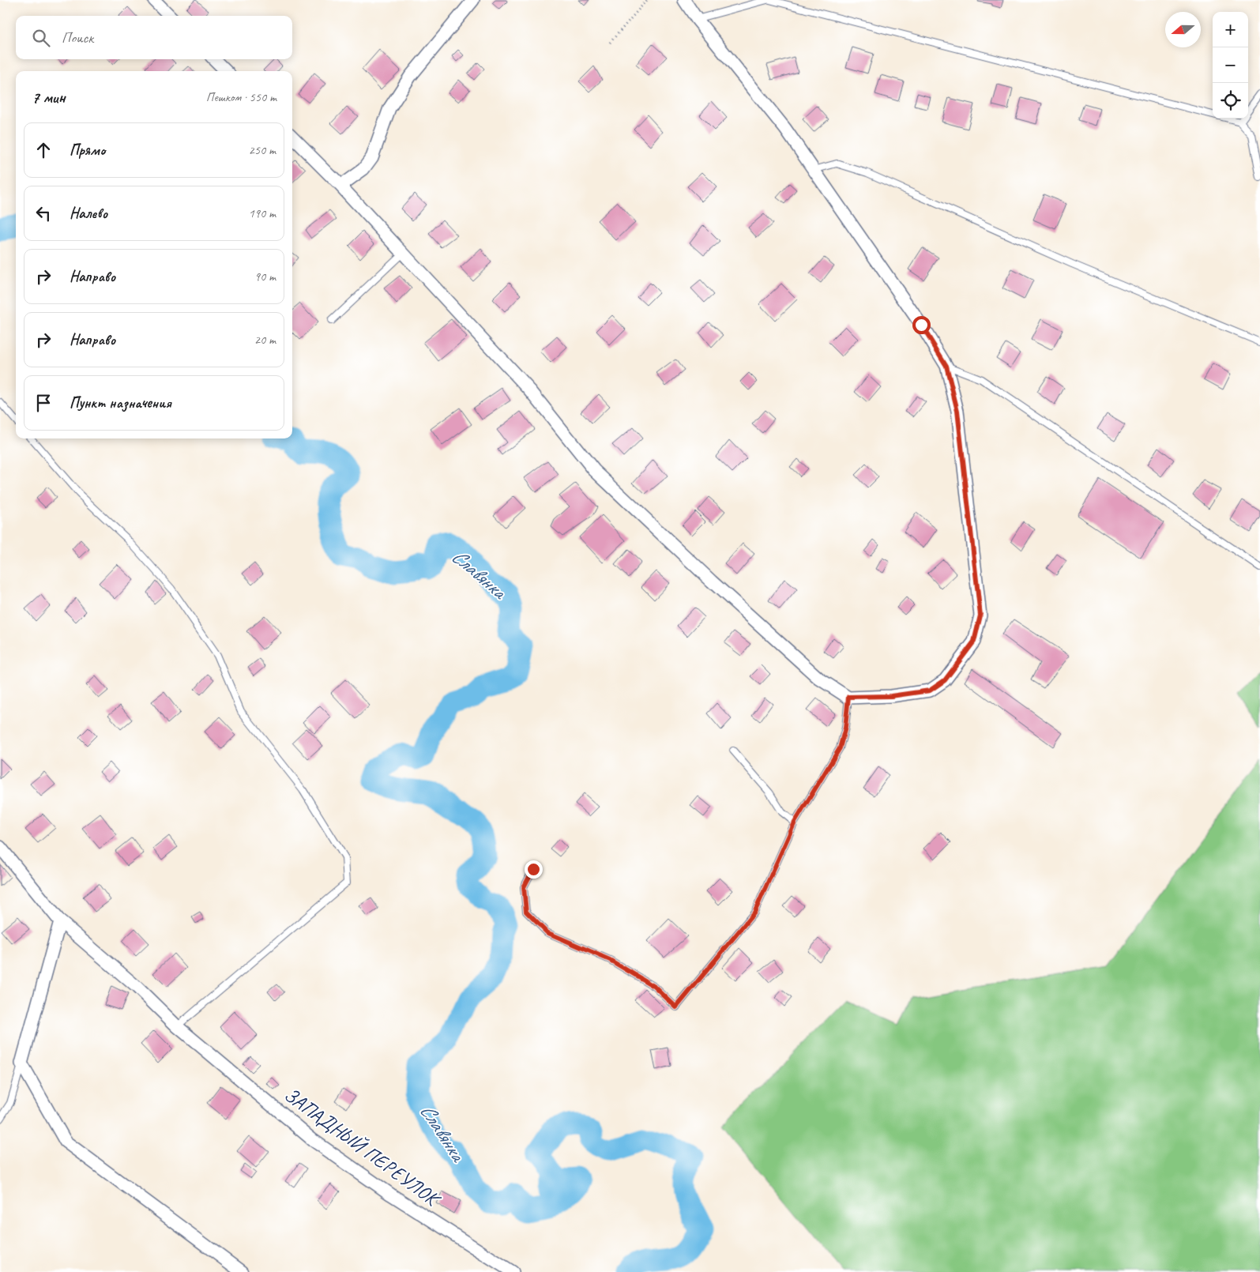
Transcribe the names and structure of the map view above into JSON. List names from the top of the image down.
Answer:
{
  "streets": {
    "street": ["ЗАПАДНЫЙ ПЕРЕУЛОК"]
  },
  "water": ["Славянка"],
  "north": "left",
  "page": {
    "map_buttons": ["+", "−"],
    "search": "Поиск",
    "heading": ["7 мин", "Пешком · 550 m"],
    "list": [
      ["Прямо", "250 m"],
      ["Налево", "190 m"],
      ["Направо", "90 m"],
      ["Направо", "20 m"],
      "Пункт назначения"
    ]
  }
}
